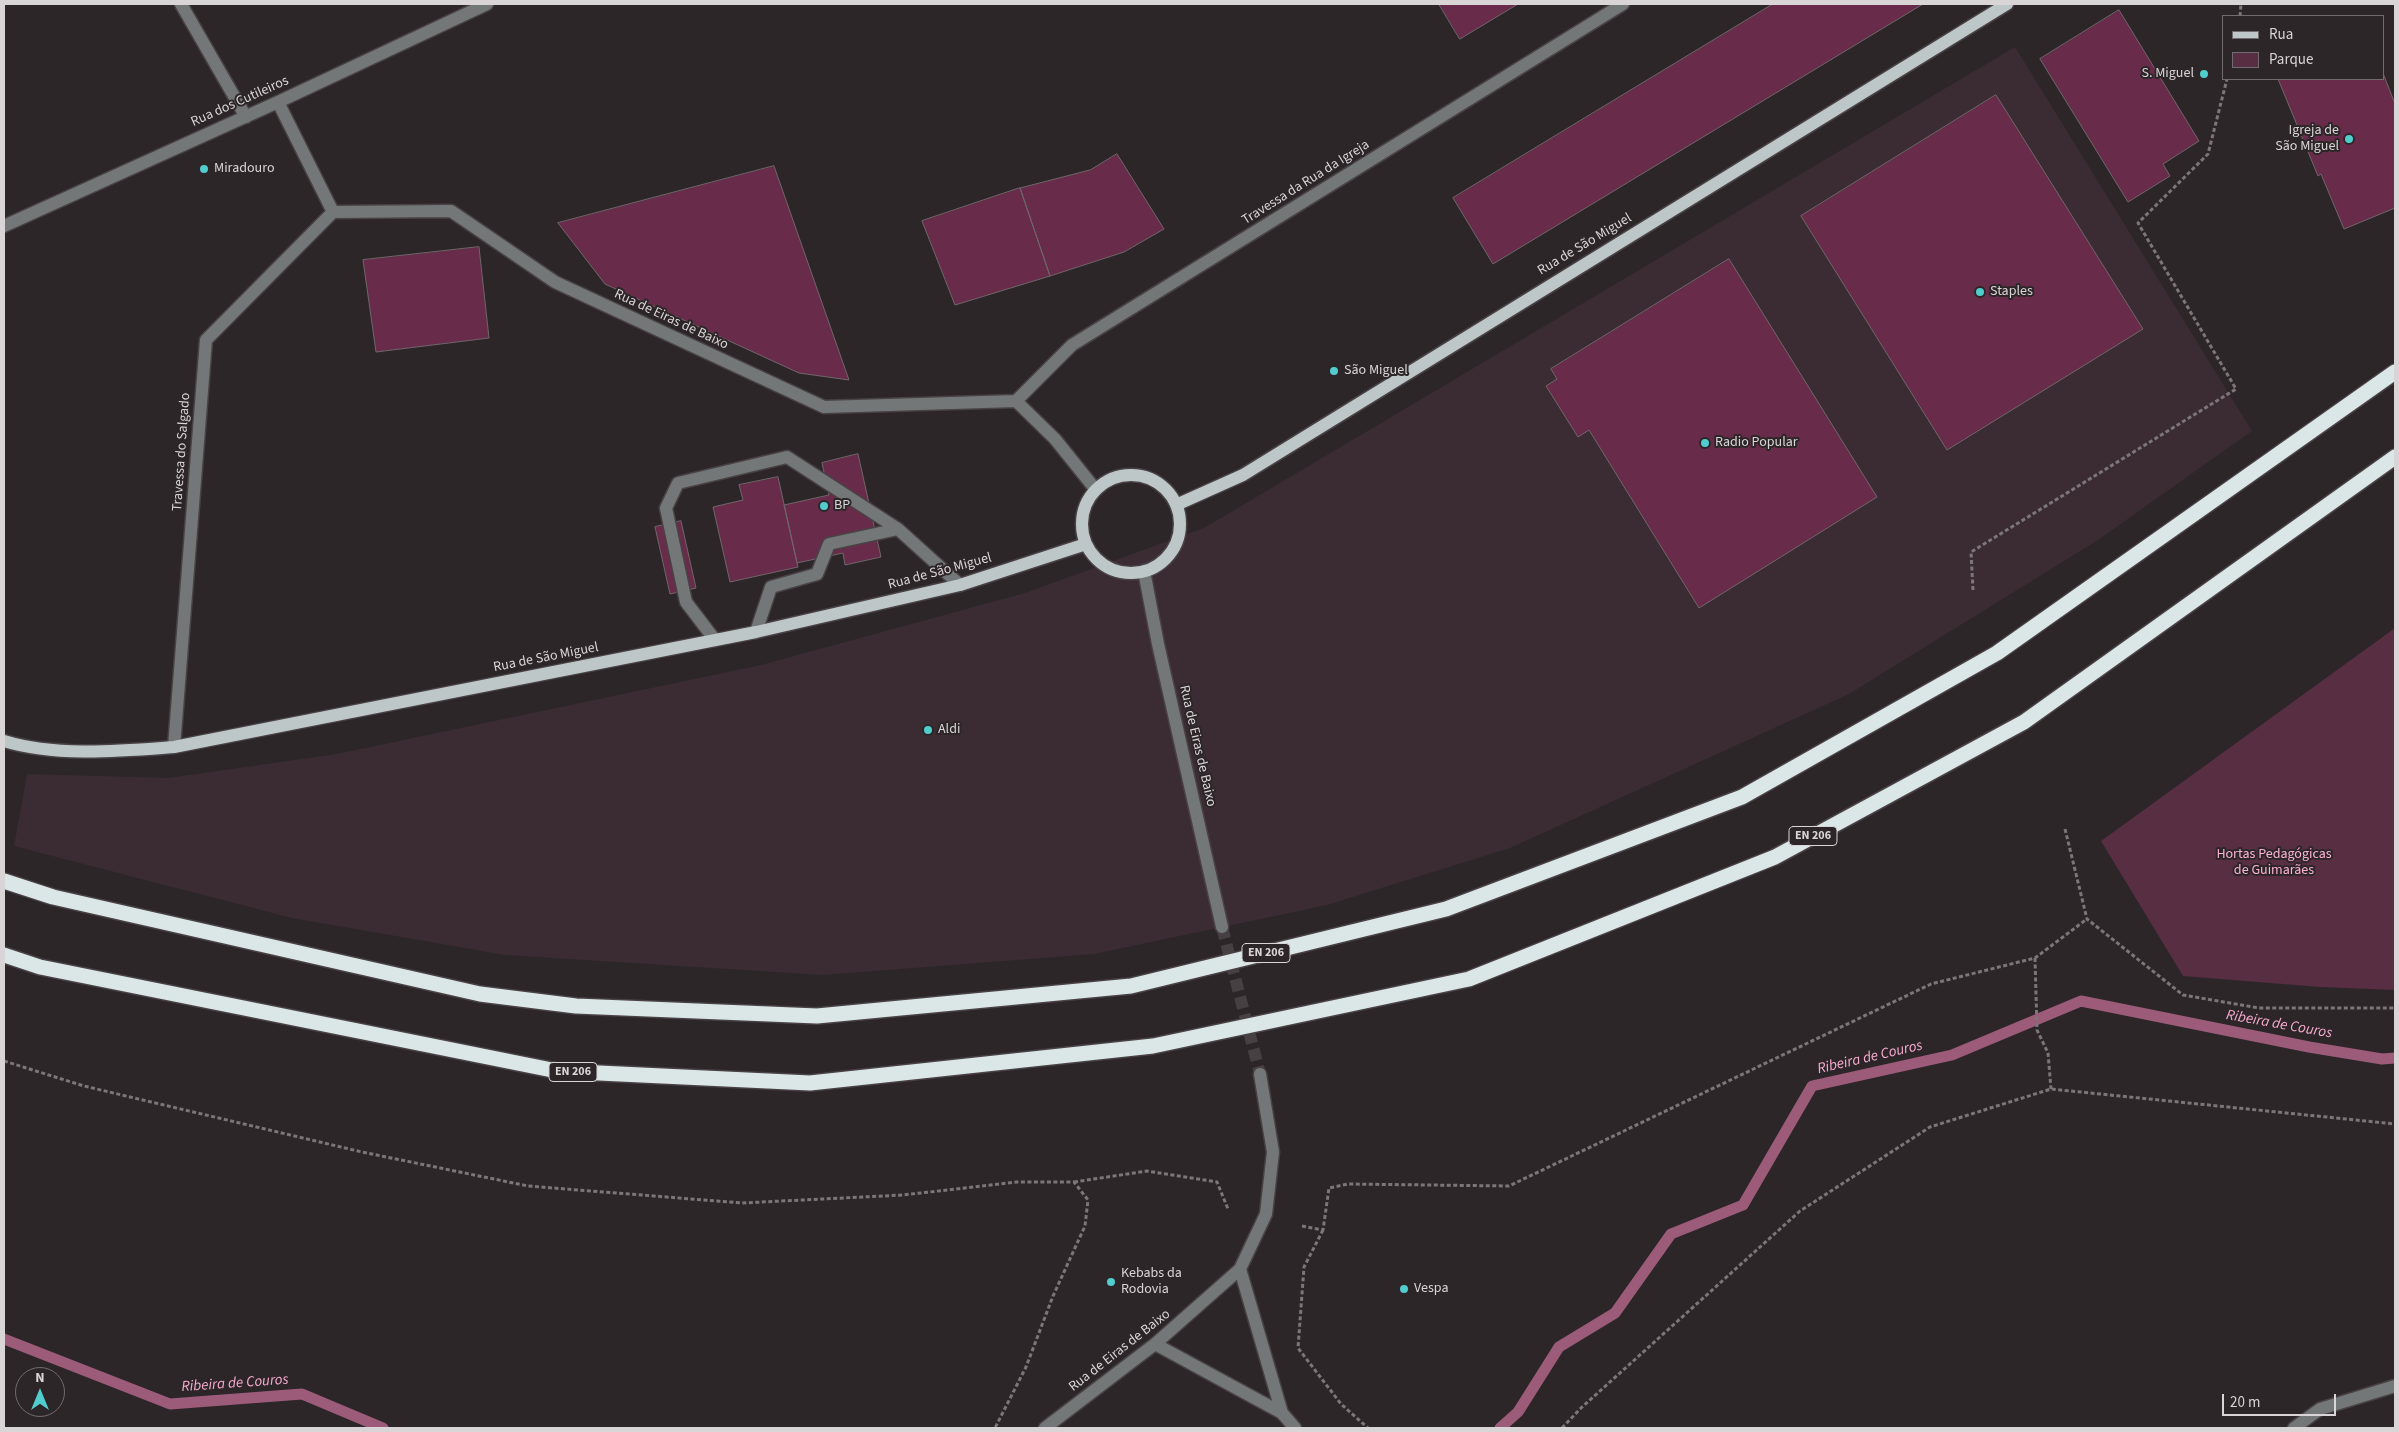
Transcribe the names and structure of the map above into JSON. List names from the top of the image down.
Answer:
{
  "streets": {
    "highway": ["EN 206"],
    "main road": ["Rua de São Miguel"],
    "street": [
      "Rua dos Cutileiros",
      "Travessa da Rua da Igreja",
      "Rua de Eiras de Baixo",
      "Travessa do Salgado"
    ]
  },
  "crossings": [
    ["Travessa da Rua da Igreja", "Rua de Eiras de Baixo"],
    ["Rua de São Miguel", "Rua de Eiras de Baixo"],
    ["Rua de São Miguel", "Travessa do Salgado"],
    ["Rua de Eiras de Baixo", "Travessa do Salgado"]
  ],
  "water": ["Ribeira de Couros"],
  "parks": ["Hortas Pedagógicas de Guimarães"],
  "places": [
    "S. Miguel",
    "Igreja de São Miguel",
    "Miradouro",
    "Staples",
    "São Miguel",
    "Radio Popular",
    "BP",
    "Aldi",
    "Kebabs da Rodovia",
    "Vespa"
  ],
  "legend": ["Rua", "Parque"],
  "scale_bar": "20 m",
  "north": "top"
}
